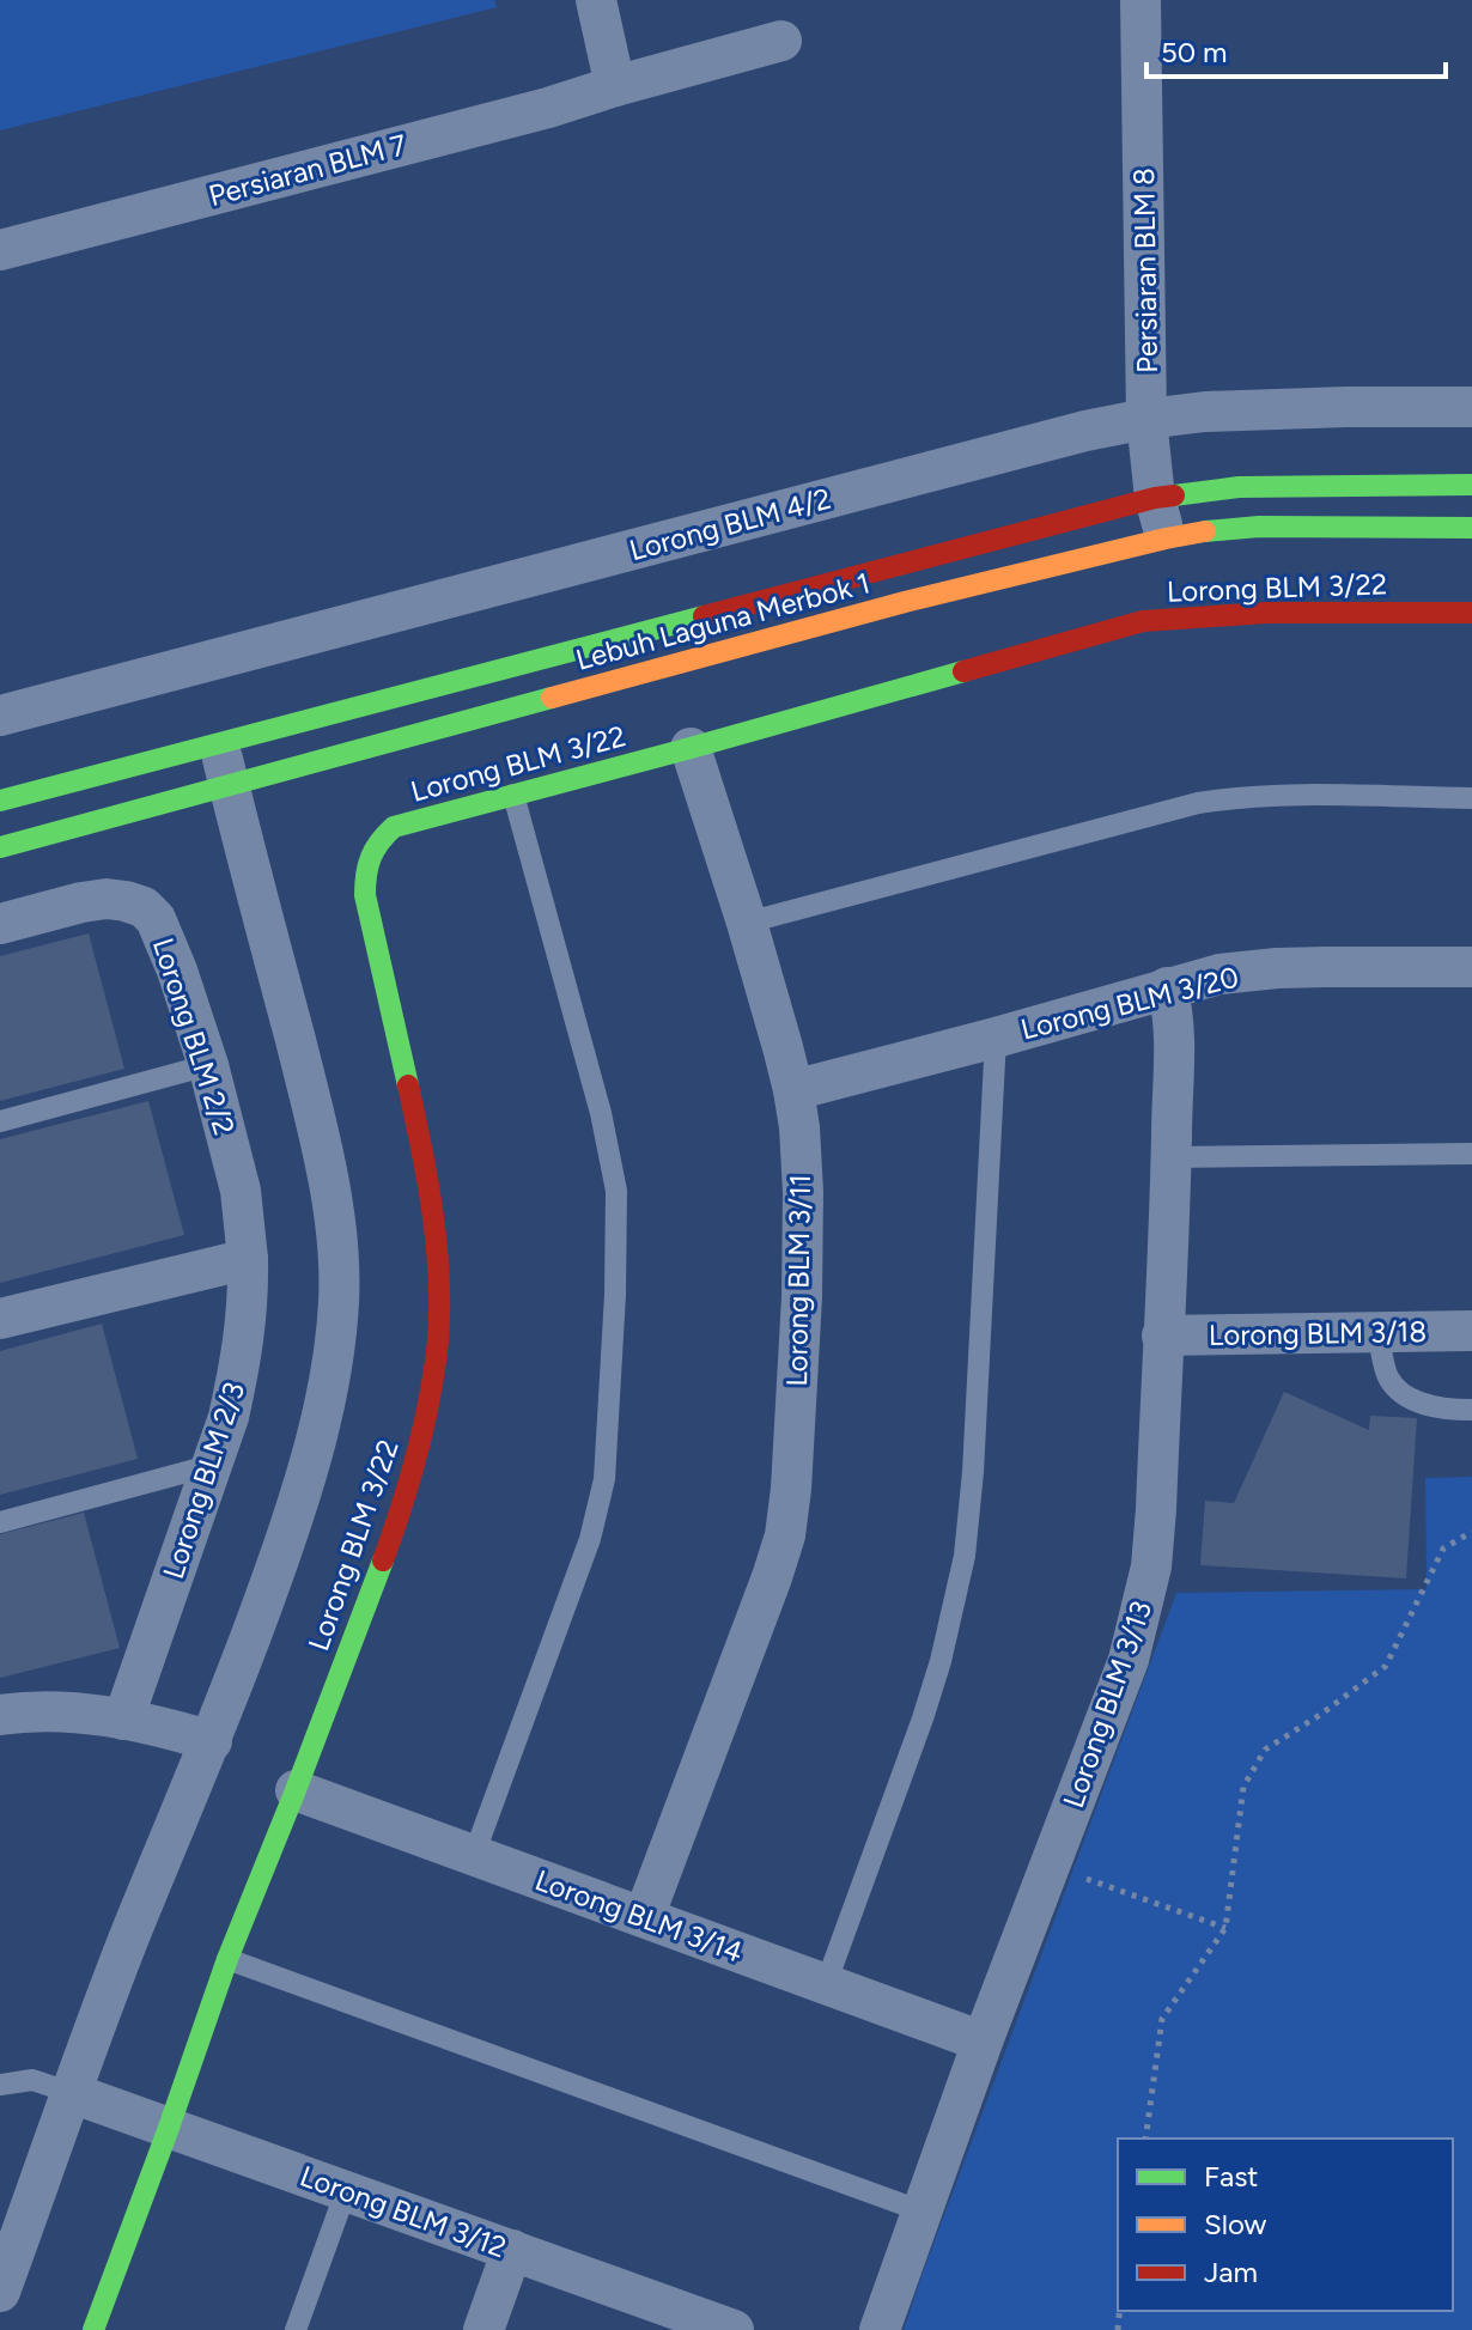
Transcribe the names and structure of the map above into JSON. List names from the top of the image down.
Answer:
{
  "streets": {
    "street": [
      "Persiaran BLM 7",
      "Persiaran BLM 8",
      "Lorong BLM 4/2",
      "Lorong BLM 3/22",
      "Lebuh Laguna Merbok 1",
      "Lorong BLM 3/20",
      "Lorong BLM 2/2",
      "Lorong BLM 3/11",
      "Lorong BLM 3/18",
      "Lorong BLM 2/3",
      "Lorong BLM 3/13",
      "Lorong BLM 3/14",
      "Lorong BLM 3/12"
    ]
  },
  "crossings": [
    ["Persiaran BLM 8", "Lorong BLM 4/2"],
    ["Persiaran BLM 8", "Lebuh Laguna Merbok 1"],
    ["Lorong BLM 3/22", "Lorong BLM 3/11"],
    ["Lorong BLM 3/22", "Lorong BLM 3/14"],
    ["Lorong BLM 3/22", "Lorong BLM 3/12"],
    ["Lorong BLM 3/20", "Lorong BLM 3/11"],
    ["Lorong BLM 3/20", "Lorong BLM 3/13"],
    ["Lorong BLM 2/2", "Lorong BLM 2/3"],
    ["Lorong BLM 3/11", "Lorong BLM 3/14"],
    ["Lorong BLM 3/18", "Lorong BLM 3/13"],
    ["Lorong BLM 3/13", "Lorong BLM 3/14"]
  ],
  "legend": ["Fast", "Slow", "Jam"],
  "scale_bar": "50 m"
}
